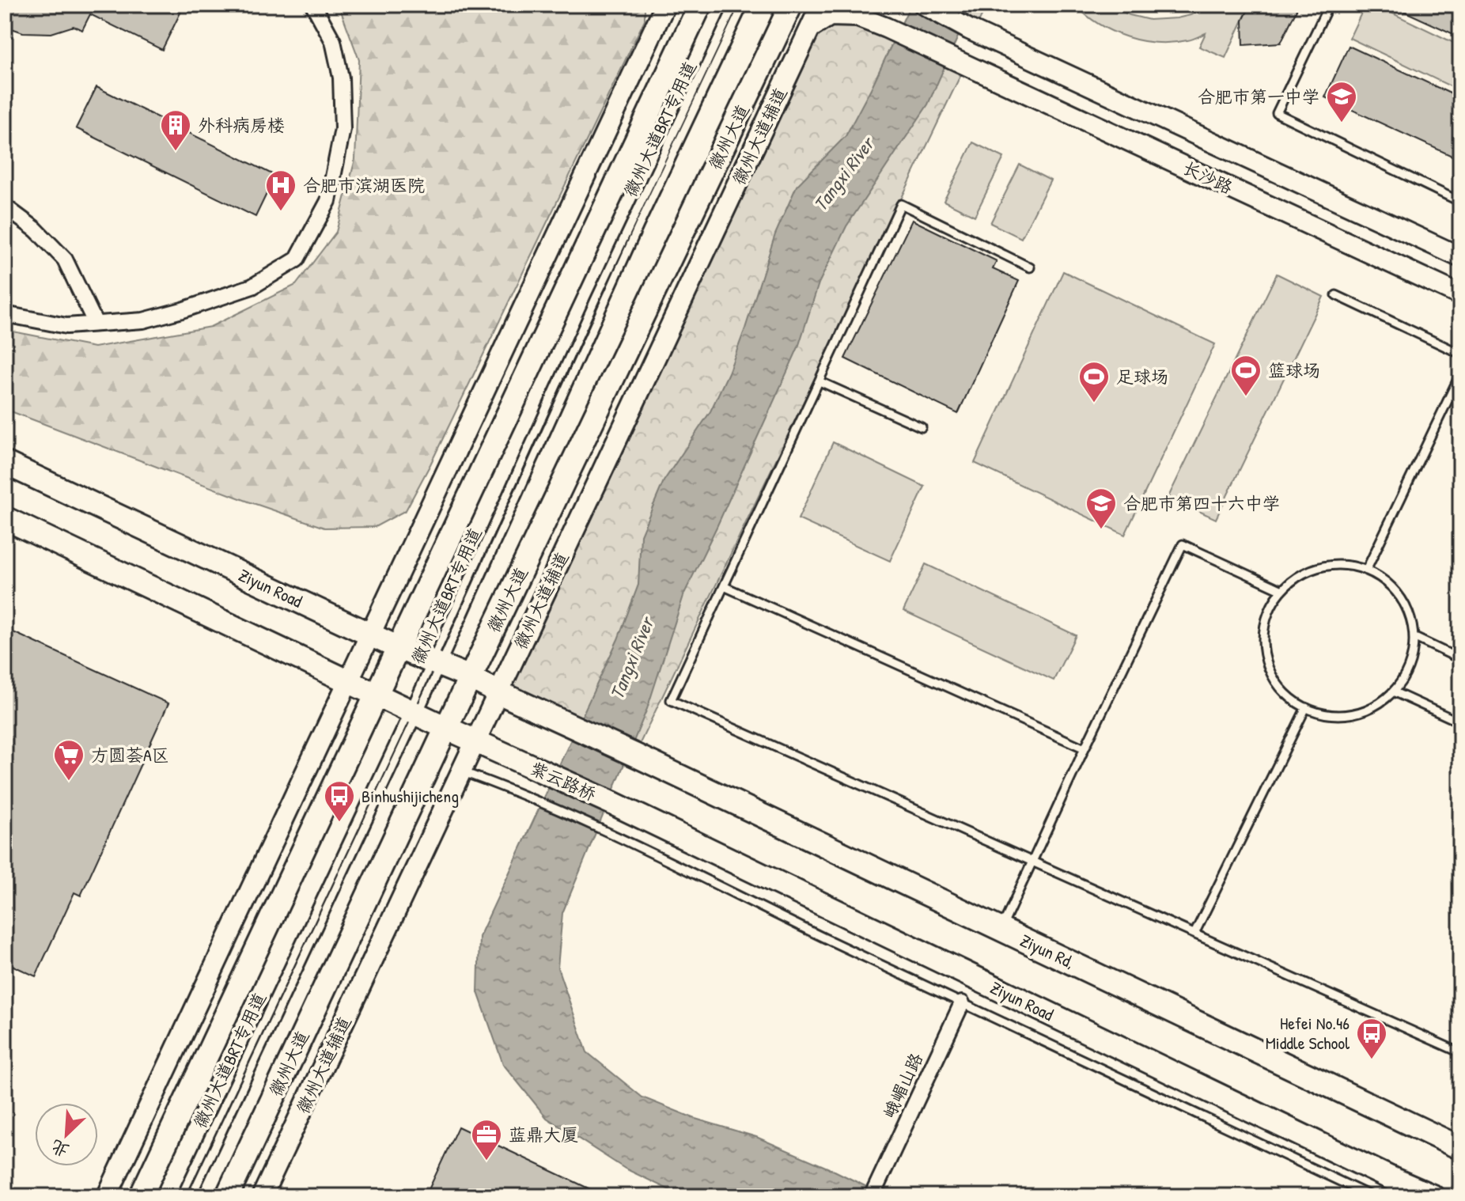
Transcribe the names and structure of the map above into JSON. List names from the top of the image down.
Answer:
{
  "streets": {
    "main road": [
      "徽州大道",
      "Ziyun Road",
      "紫云路桥",
      "Ziyun Rd,"
    ],
    "street": ["徽州大道辅道", "长沙路", "峨嵋山路"],
    "lane": ["徽州大道BRT专用道"]
  },
  "crossings": [
    ["徽州大道BRT专用道", "Ziyun Road"],
    ["徽州大道辅道", "长沙路"],
    ["徽州大道辅道", "Ziyun Road"],
    ["徽州大道辅道", "紫云路桥"],
    ["徽州大道", "Ziyun Road"],
    ["Ziyun Road", "紫云路桥"],
    ["Ziyun Road", "Ziyun Rd,"]
  ],
  "water": ["Tangxi River"],
  "places": {
    "school or university": ["合肥市第一中学", "合肥市第四十六中学"],
    "building": ["外科病房楼"],
    "hospital": ["合肥市滨湖医院"],
    "sports": ["篮球场", "足球场"],
    "supermarket": ["方圆荟A区"],
    "bus stop": ["Binhushijicheng", "Hefei No.46 Middle School"],
    "office": ["蓝鼎大厦"]
  },
  "north": "bottom left"
}
